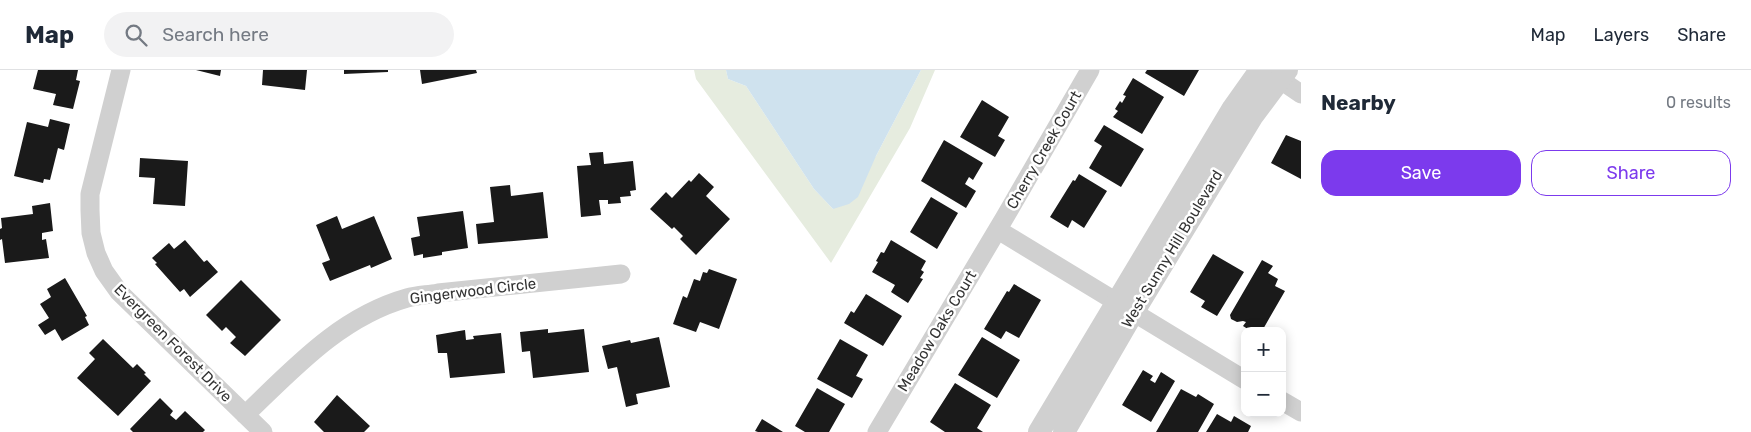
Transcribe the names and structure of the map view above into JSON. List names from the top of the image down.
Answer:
{
  "streets": {
    "street": [
      "Cherry Creek Court",
      "West Sunny Hill Boulevard",
      "Gingerwood Circle",
      "Meadow Oaks Court",
      "Evergreen Forest Drive"
    ]
  },
  "crossings": [
    ["Cherry Creek Court", "Meadow Oaks Court"],
    ["Gingerwood Circle", "Evergreen Forest Drive"]
  ],
  "page": {
    "header": "Map",
    "search": "Search here",
    "nav": ["Map", "Layers", "Share"],
    "heading": ["Nearby", "0 results"],
    "buttons": ["Save", "Share"],
    "map_buttons": ["+", "−"]
  }
}
